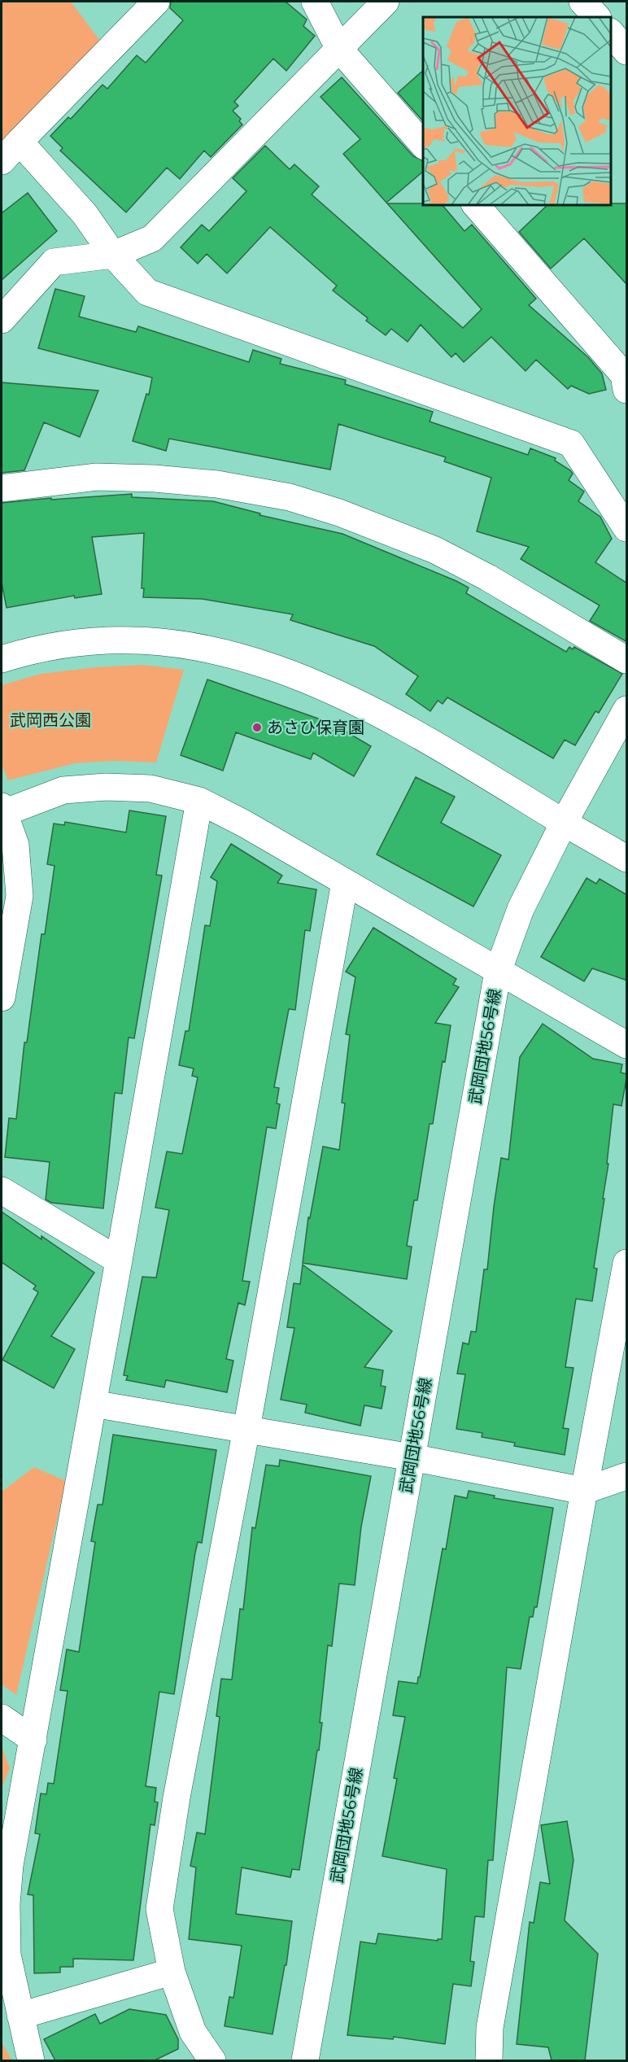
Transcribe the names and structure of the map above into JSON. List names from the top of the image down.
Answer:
{
  "streets": {
    "street": ["武岡団地56号線"]
  },
  "parks": ["武岡西公園"],
  "places": ["あさひ保育園"]
}
